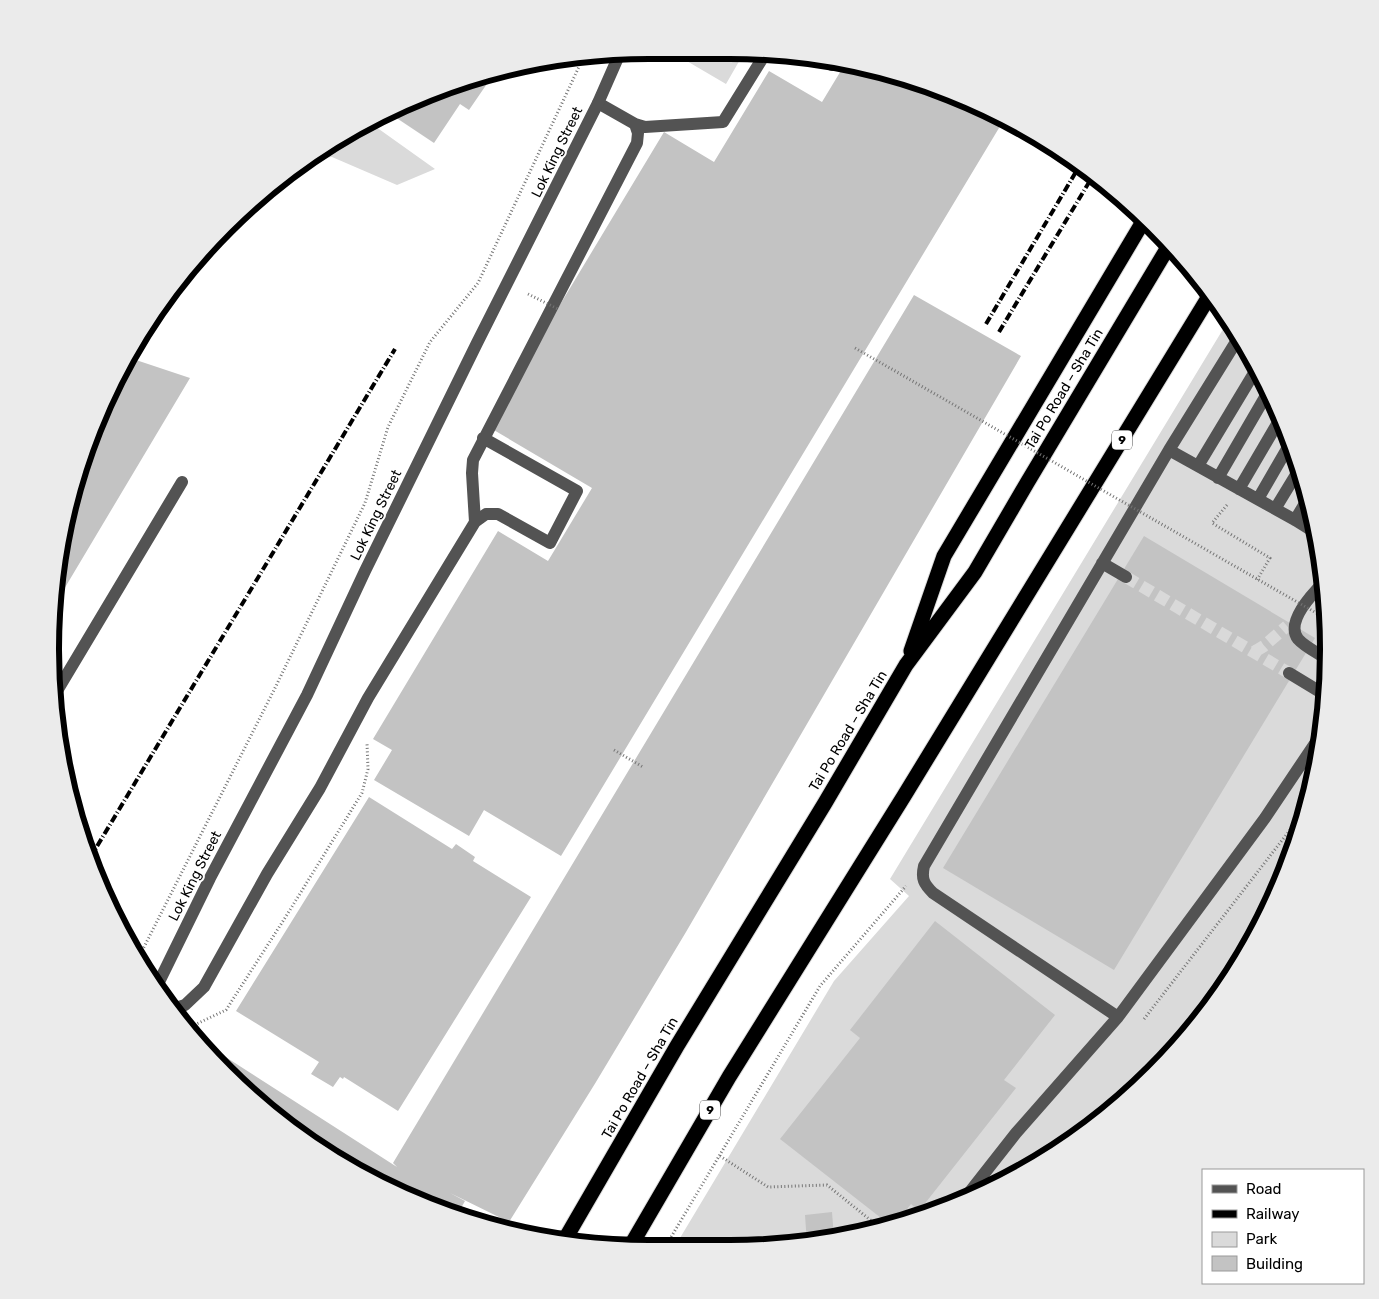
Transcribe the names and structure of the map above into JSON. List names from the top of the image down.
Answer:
{
  "streets": {
    "highway": ["Tai Po Road – Sha Tin", "9"],
    "street": ["Lok King Street"]
  },
  "legend": [
    "Road",
    "Railway",
    "Park",
    "Building"
  ]
}
